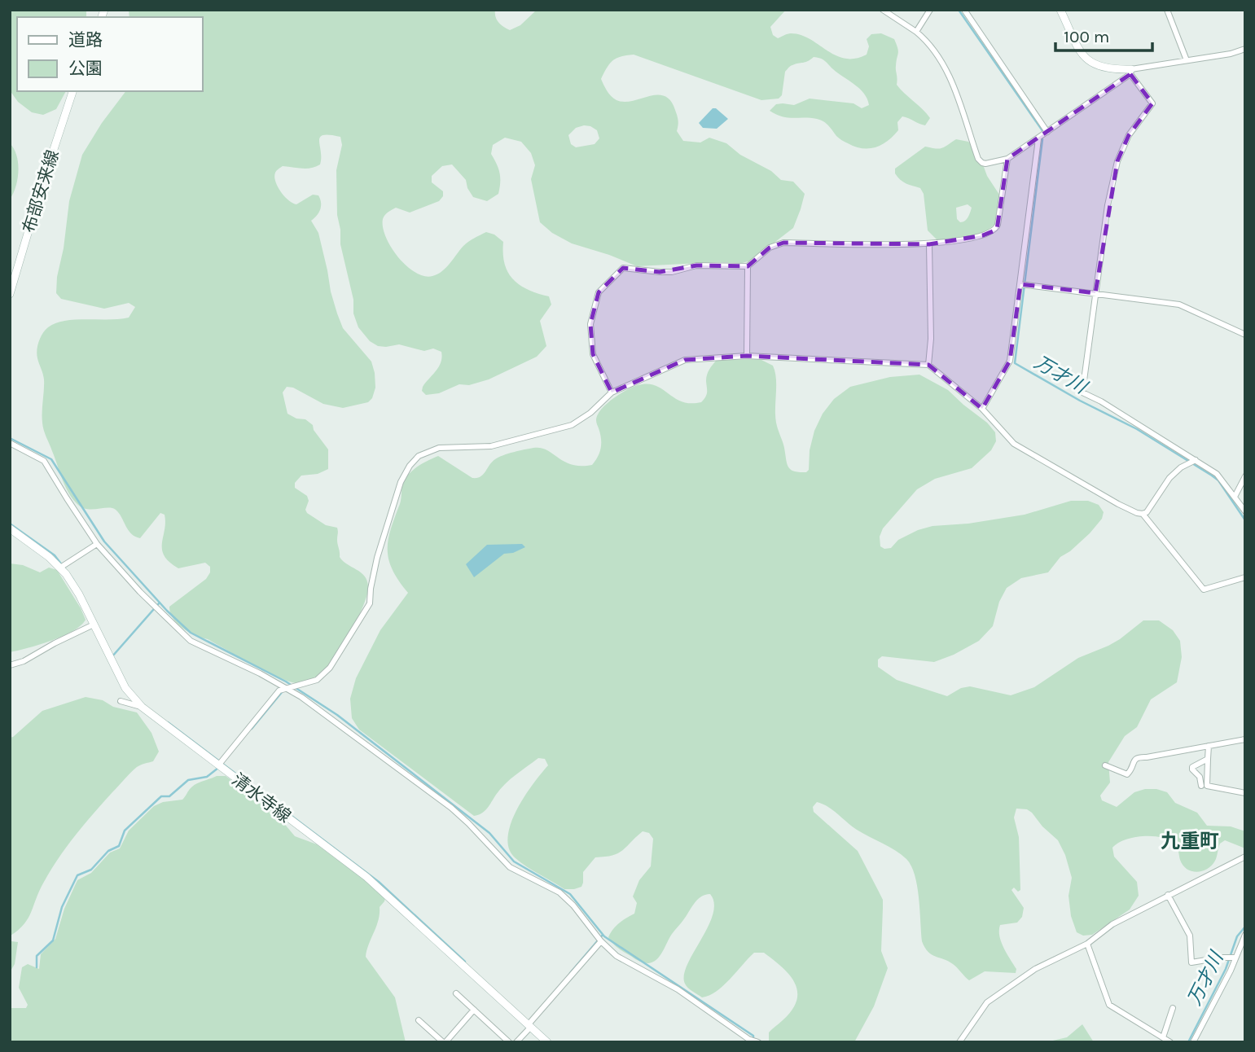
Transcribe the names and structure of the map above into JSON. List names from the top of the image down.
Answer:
{
  "streets": {
    "main road": ["布部安来線", "清水寺線"]
  },
  "districts": ["九重町"],
  "water": ["万才川"],
  "legend": ["道路", "公園"],
  "scale_bar": "100 m"
}
